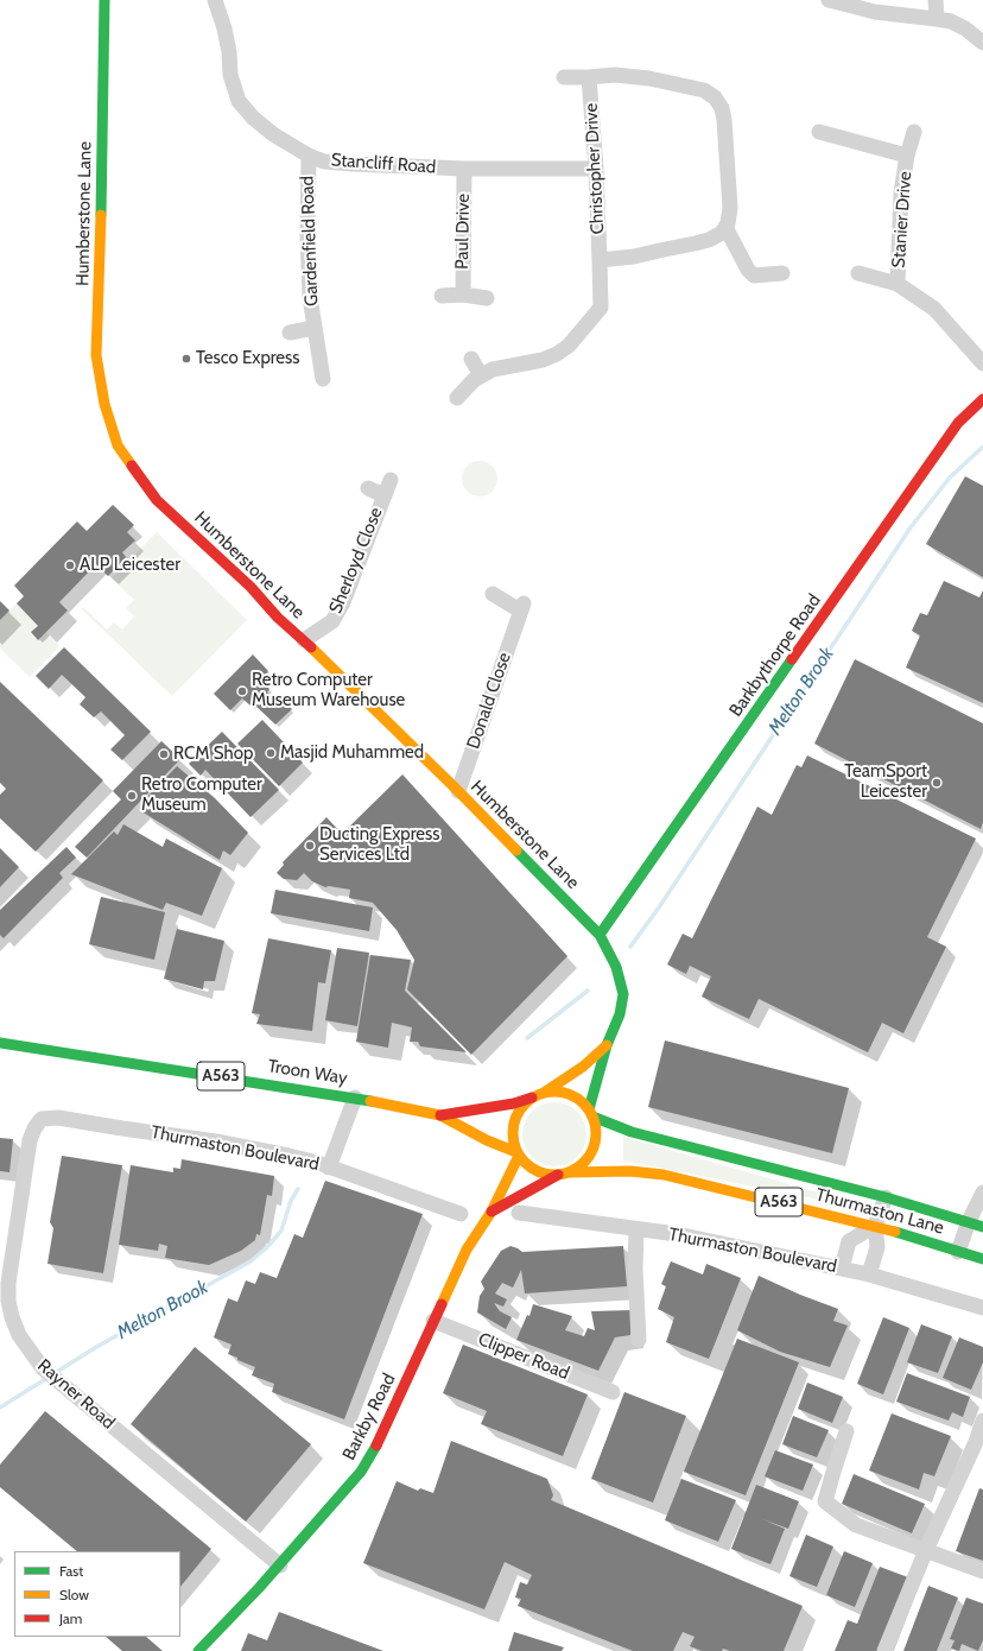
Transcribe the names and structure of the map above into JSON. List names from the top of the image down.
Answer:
{
  "streets": {
    "main road": [
      "Humberstone Lane",
      "Barkbythorpe Road",
      "Troon Way",
      "A563",
      "Thurmaston Lane",
      "Barkby Road"
    ],
    "street": [
      "Stancliff Road",
      "Christopher Drive",
      "Stanier Drive",
      "Paul Drive",
      "Gardenfield Road",
      "Sherloyd Close",
      "Donald Close",
      "Thurmaston Boulevard",
      "Clipper Road",
      "Rayner Road"
    ]
  },
  "crossings": [
    ["Stancliff Road", "Christopher Drive"],
    ["Stancliff Road", "Paul Drive"],
    ["Stancliff Road", "Gardenfield Road"],
    ["Humberstone Lane", "Sherloyd Close"],
    ["Humberstone Lane", "Barkbythorpe Road"],
    ["Humberstone Lane", "Donald Close"],
    ["Humberstone Lane", "Troon Way"],
    ["Humberstone Lane", "Thurmaston Lane"],
    ["Humberstone Lane", "Barkby Road"],
    ["Troon Way", "Thurmaston Lane"],
    ["Troon Way", "Barkby Road"],
    ["Thurmaston Boulevard", "Rayner Road"],
    ["Thurmaston Lane", "Barkby Road"],
    ["Clipper Road", "Barkby Road"],
    ["Rayner Road", "Barkby Road"]
  ],
  "water": ["Melton Brook"],
  "places": [
    "Tesco Express",
    "ALP Leicester",
    "Retro Computer Museum Warehouse",
    "Masjid Muhammed",
    "RCM Shop",
    "TeamSport Leicester",
    "Retro Computer Museum",
    "Ducting Express Services Ltd"
  ],
  "legend": ["Fast", "Slow", "Jam"]
}
